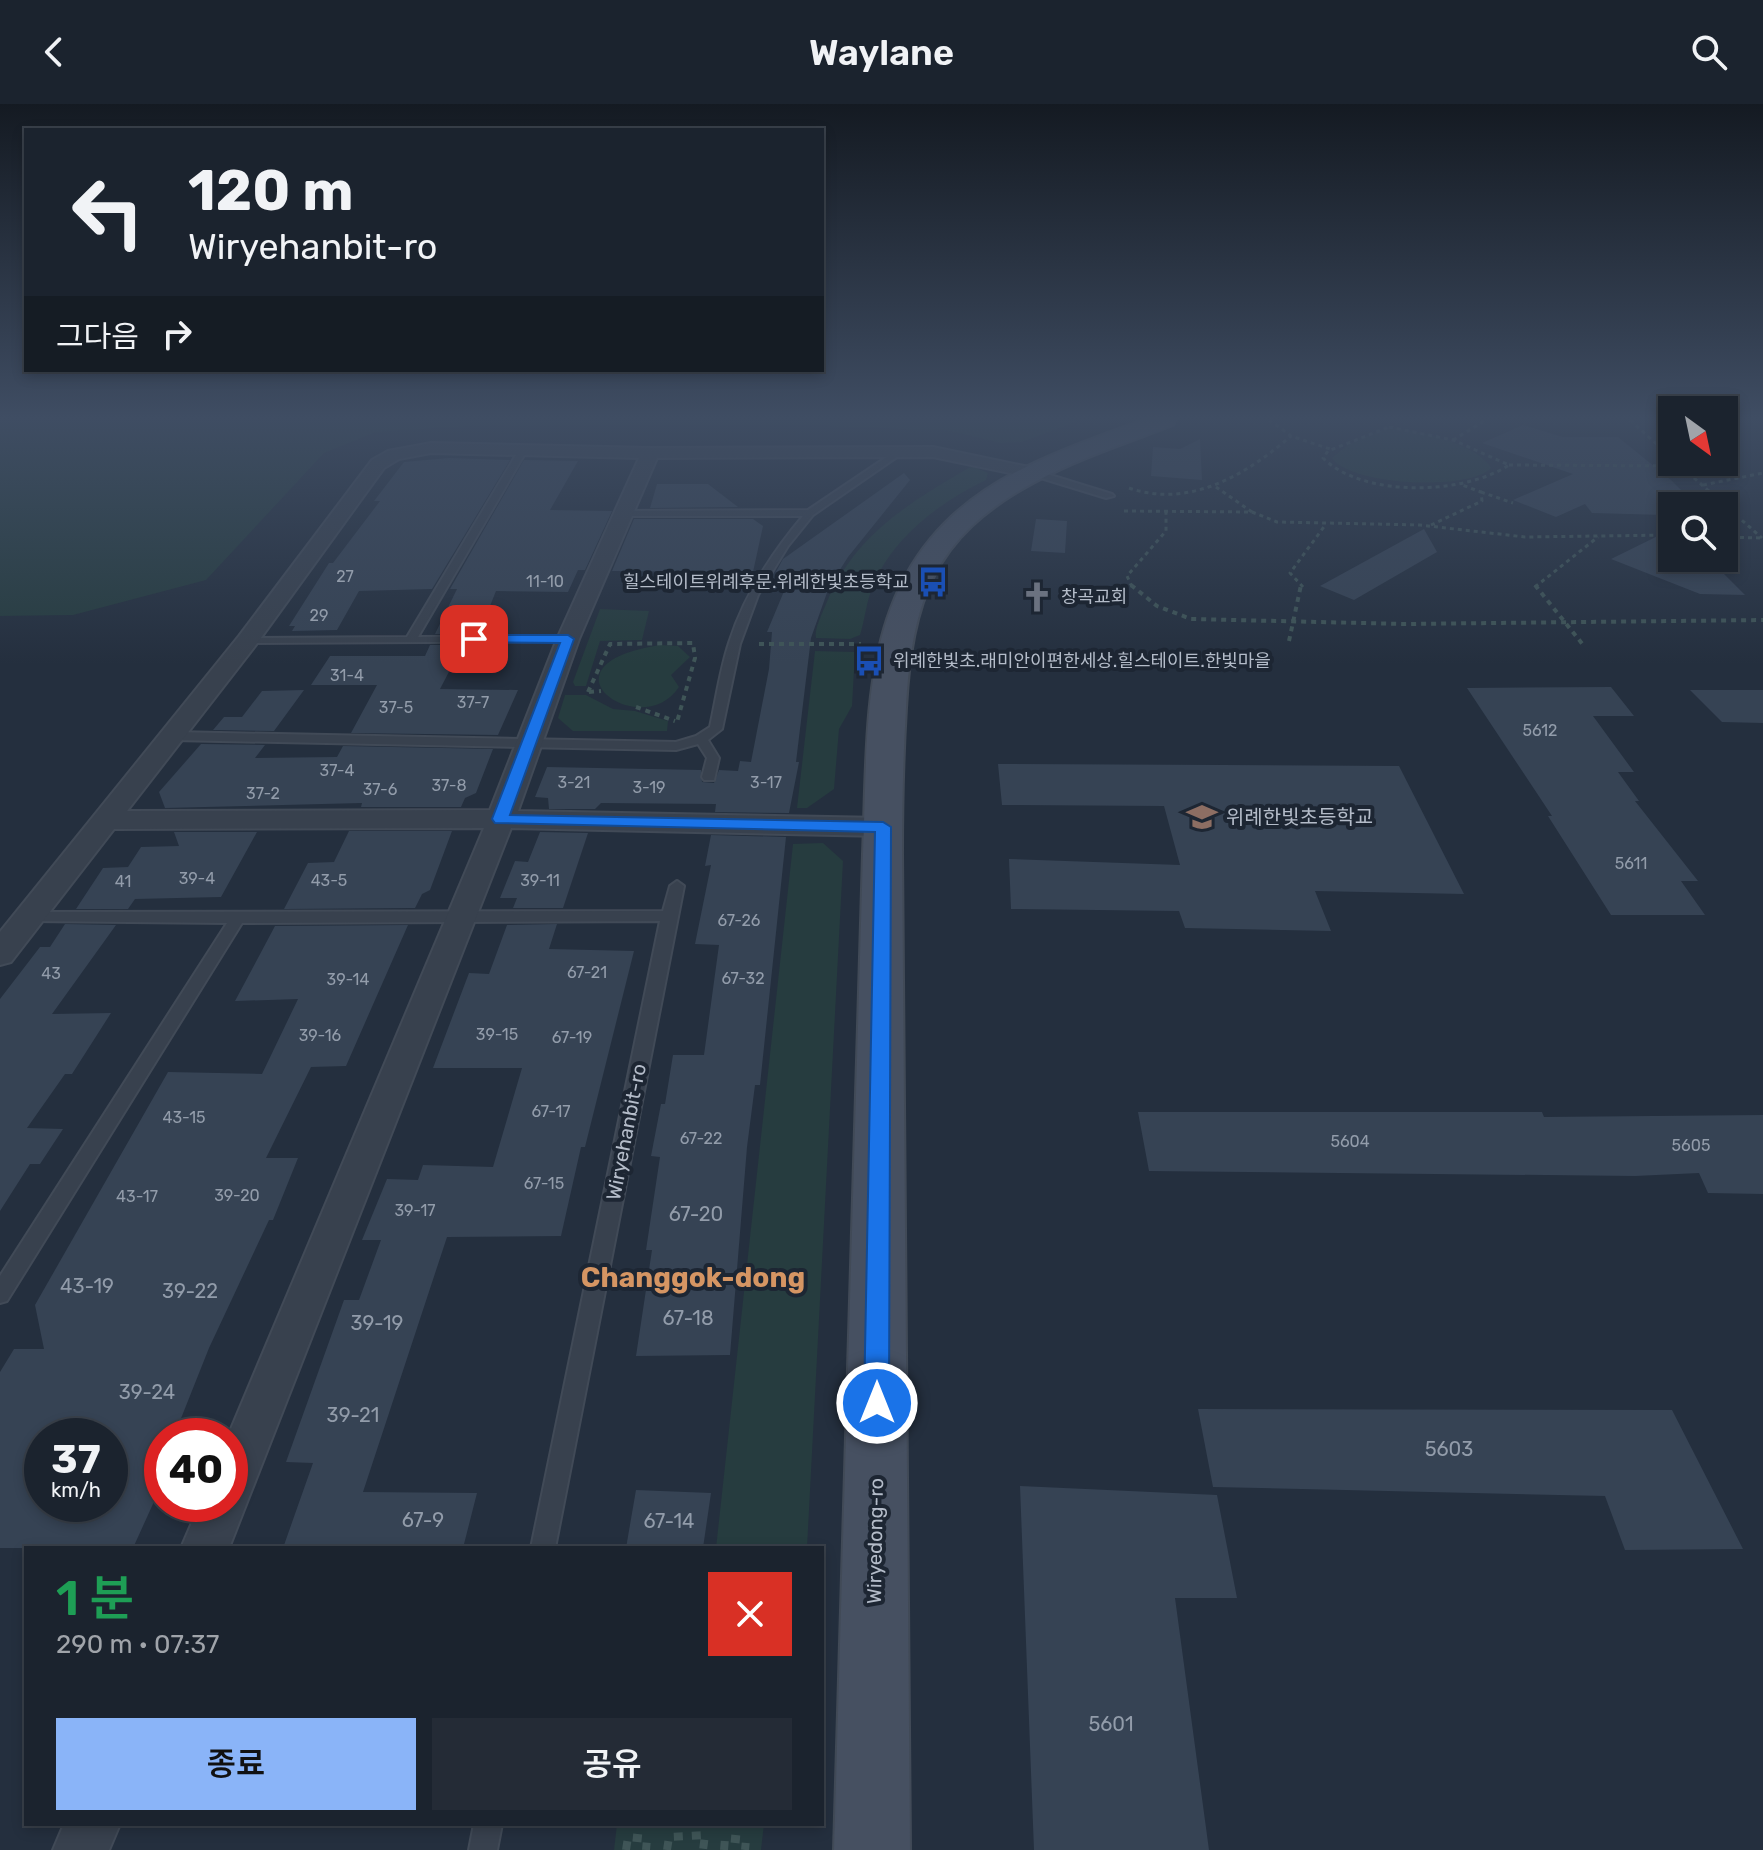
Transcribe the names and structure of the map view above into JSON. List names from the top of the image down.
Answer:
{
  "streets": {
    "street": ["Wiryedong-ro"],
    "lane": ["Wiryehanbit-ro"]
  },
  "districts": ["Changgok-dong"],
  "places": {
    "bus stop": ["힐스테이트위례후문.위례한빛초등학교", "위례한빛초.래미안이편한세상.힐스테이트.한빛마을"],
    "church": ["창곡교회"],
    "school or university": ["위례한빛초등학교"]
  },
  "house_numbers": [
    "27",
    "11-10",
    "29",
    "31-4",
    "37-7",
    "37-5",
    "5612",
    "37-4",
    "3-21",
    "3-17",
    "37-8",
    "3-19",
    "37-6",
    "37-2",
    "5611",
    "39-4",
    "43-5",
    "39-11",
    "41",
    "67-26",
    "67-21",
    "43",
    "67-32",
    "39-14",
    "39-15",
    "39-16",
    "67-19",
    "67-17",
    "43-15",
    "67-22",
    "5604",
    "5605",
    "67-15",
    "39-20",
    "43-17",
    "39-17",
    "67-20",
    "43-19",
    "39-22",
    "67-18",
    "39-19",
    "39-24",
    "39-21",
    "5603",
    "67-9",
    "67-14",
    "5601"
  ],
  "north": "bottom right",
  "page": {
    "header": "Waylane",
    "turn": ["120 m", "Wiryehanbit-ro"],
    "then": "그다음",
    "speed": "37 km/h",
    "limit": "40",
    "heading": ["1 분", "290 m · 07:37"],
    "buttons": ["종료", "공유"]
  }
}
